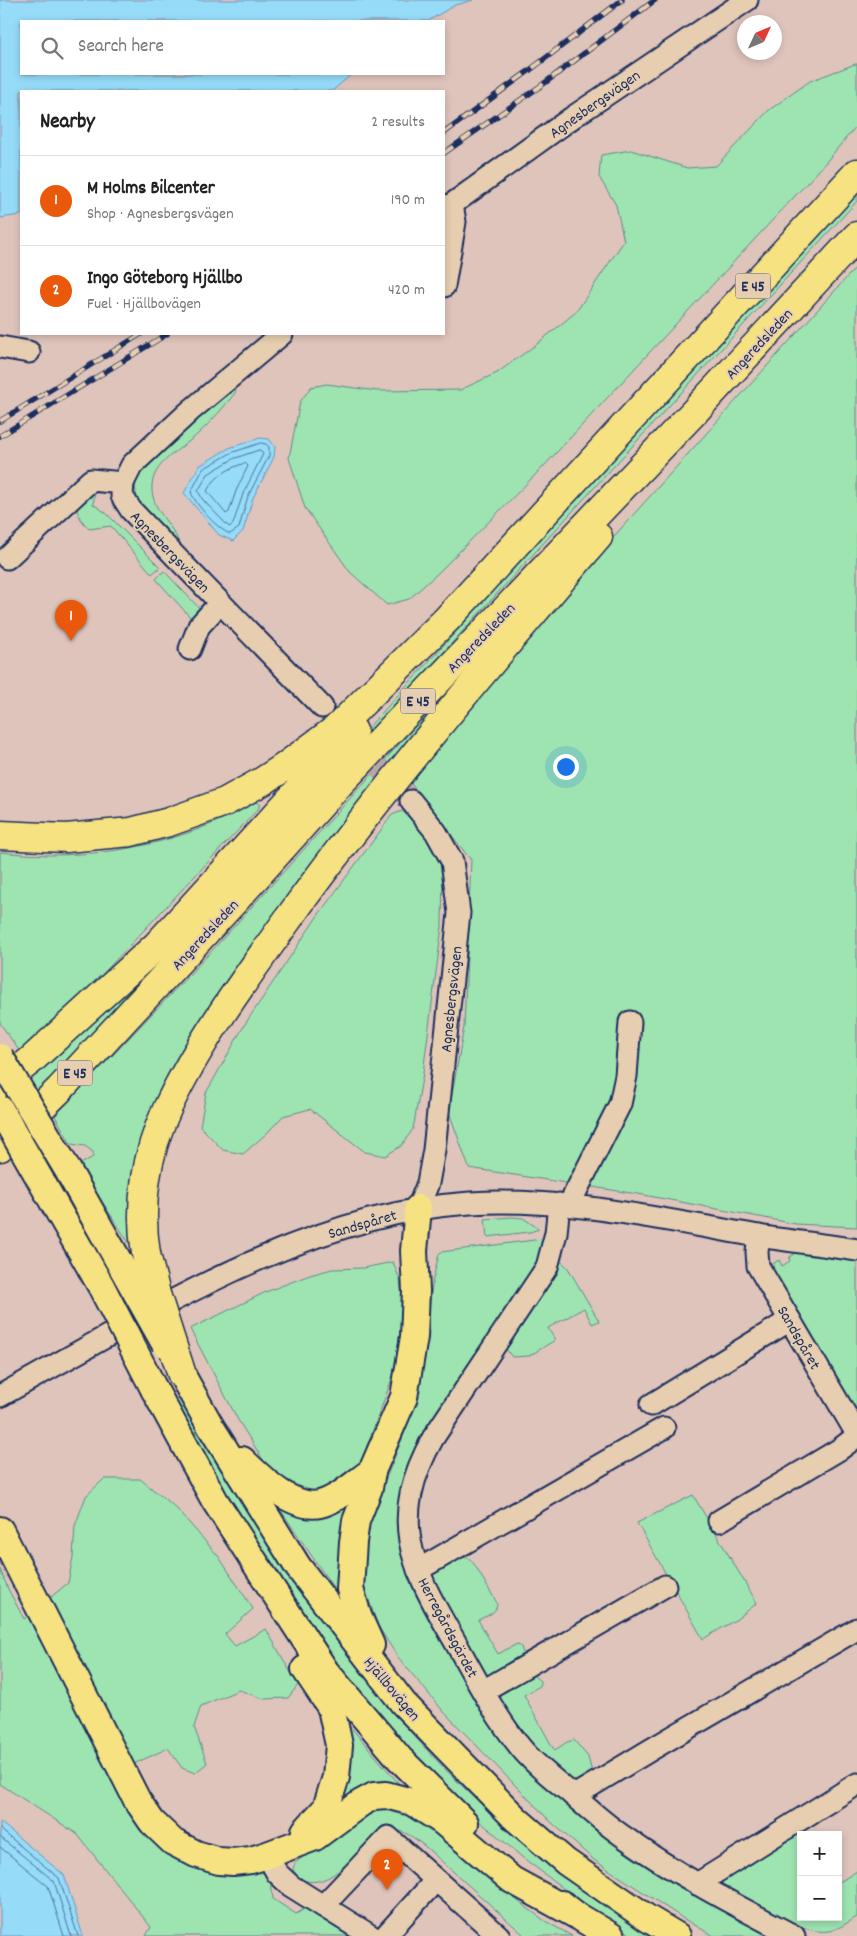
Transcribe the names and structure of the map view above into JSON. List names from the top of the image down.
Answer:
{
  "streets": {
    "highway": ["E 45", "Angeredsleden"],
    "main road": ["Hjällbovägen"],
    "street": ["Agnesbergsvägen", "Sandspåret", "Herregårdsgärdet"]
  },
  "crossings": [
    ["Agnesbergsvägen", "Sandspåret"],
    ["Sandspåret", "Herregårdsgärdet"]
  ],
  "north": "top right",
  "page": {
    "search": "Search here",
    "heading": ["Nearby", "2 results"],
    "list": [
      {
        "mark": "1",
        "name": "M Holms Bilcenter",
        "note": "Shop · Agnesbergsvägen",
        "value": "190 m"
      },
      {
        "mark": "2",
        "name": "Ingo Göteborg Hjällbo",
        "note": "Fuel · Hjällbovägen",
        "value": "420 m"
      }
    ],
    "pins": ["1", "2"],
    "map_buttons": ["+", "−"]
  }
}
